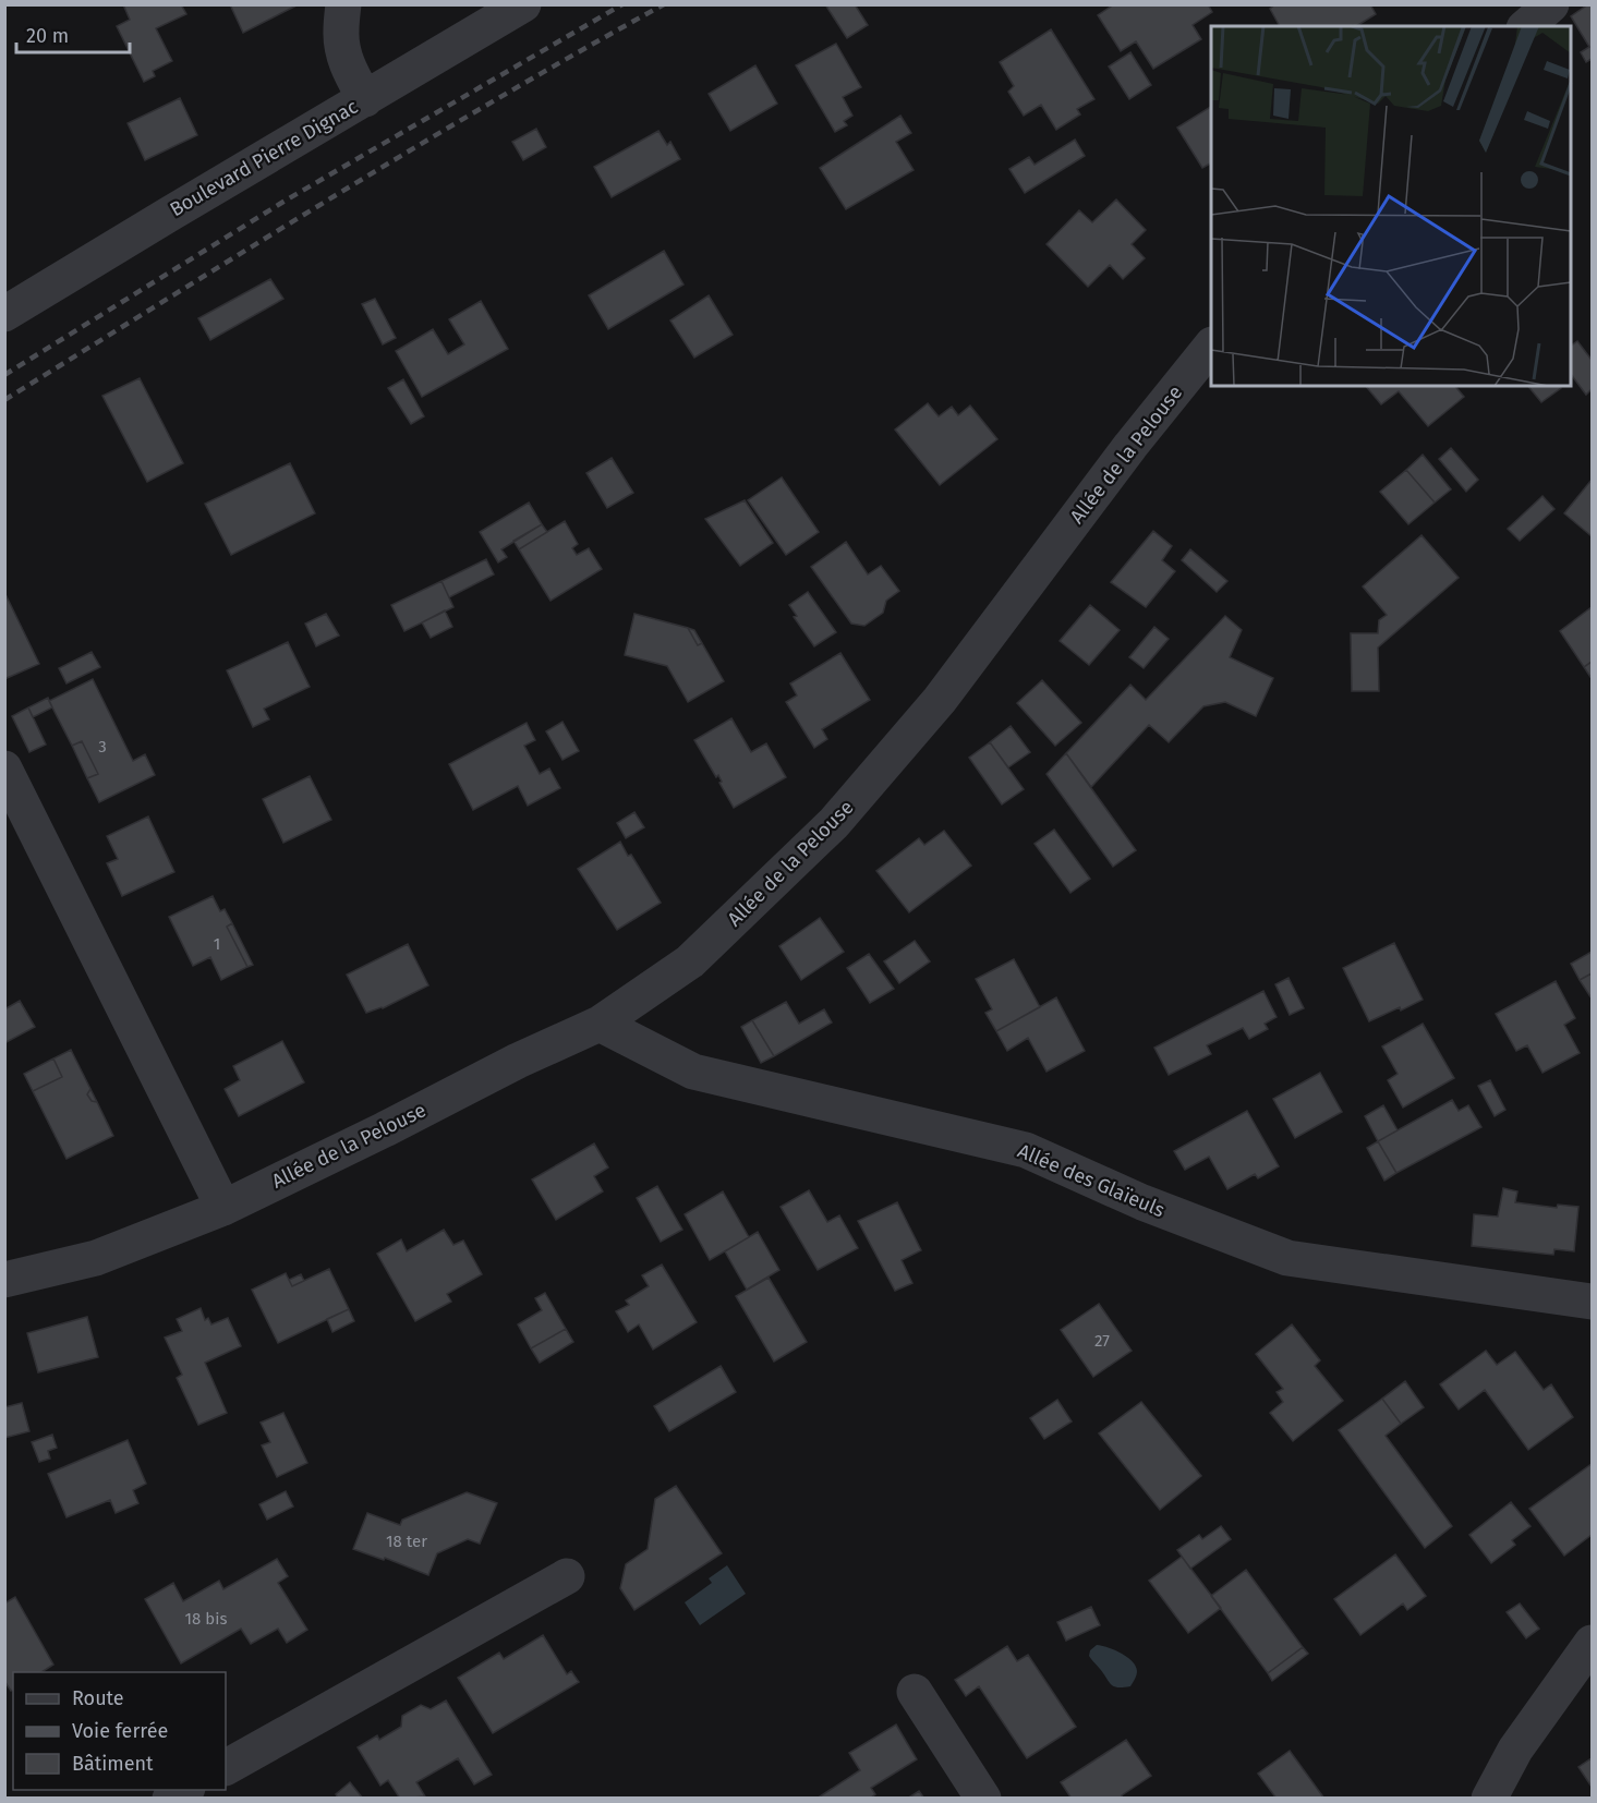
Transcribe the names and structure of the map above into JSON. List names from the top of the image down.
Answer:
{
  "streets": {
    "street": ["Boulevard Pierre Dignac", "Allée de la Pelouse", "Allée des Glaïeuls"]
  },
  "crossings": [
    ["Allée de la Pelouse", "Allée des Glaïeuls"]
  ],
  "house_numbers": [
    "3",
    "1",
    "27",
    "18 ter",
    "18 bis"
  ],
  "legend": ["Route", "Voie ferrée", "Bâtiment"],
  "scale_bar": "20 m"
}
